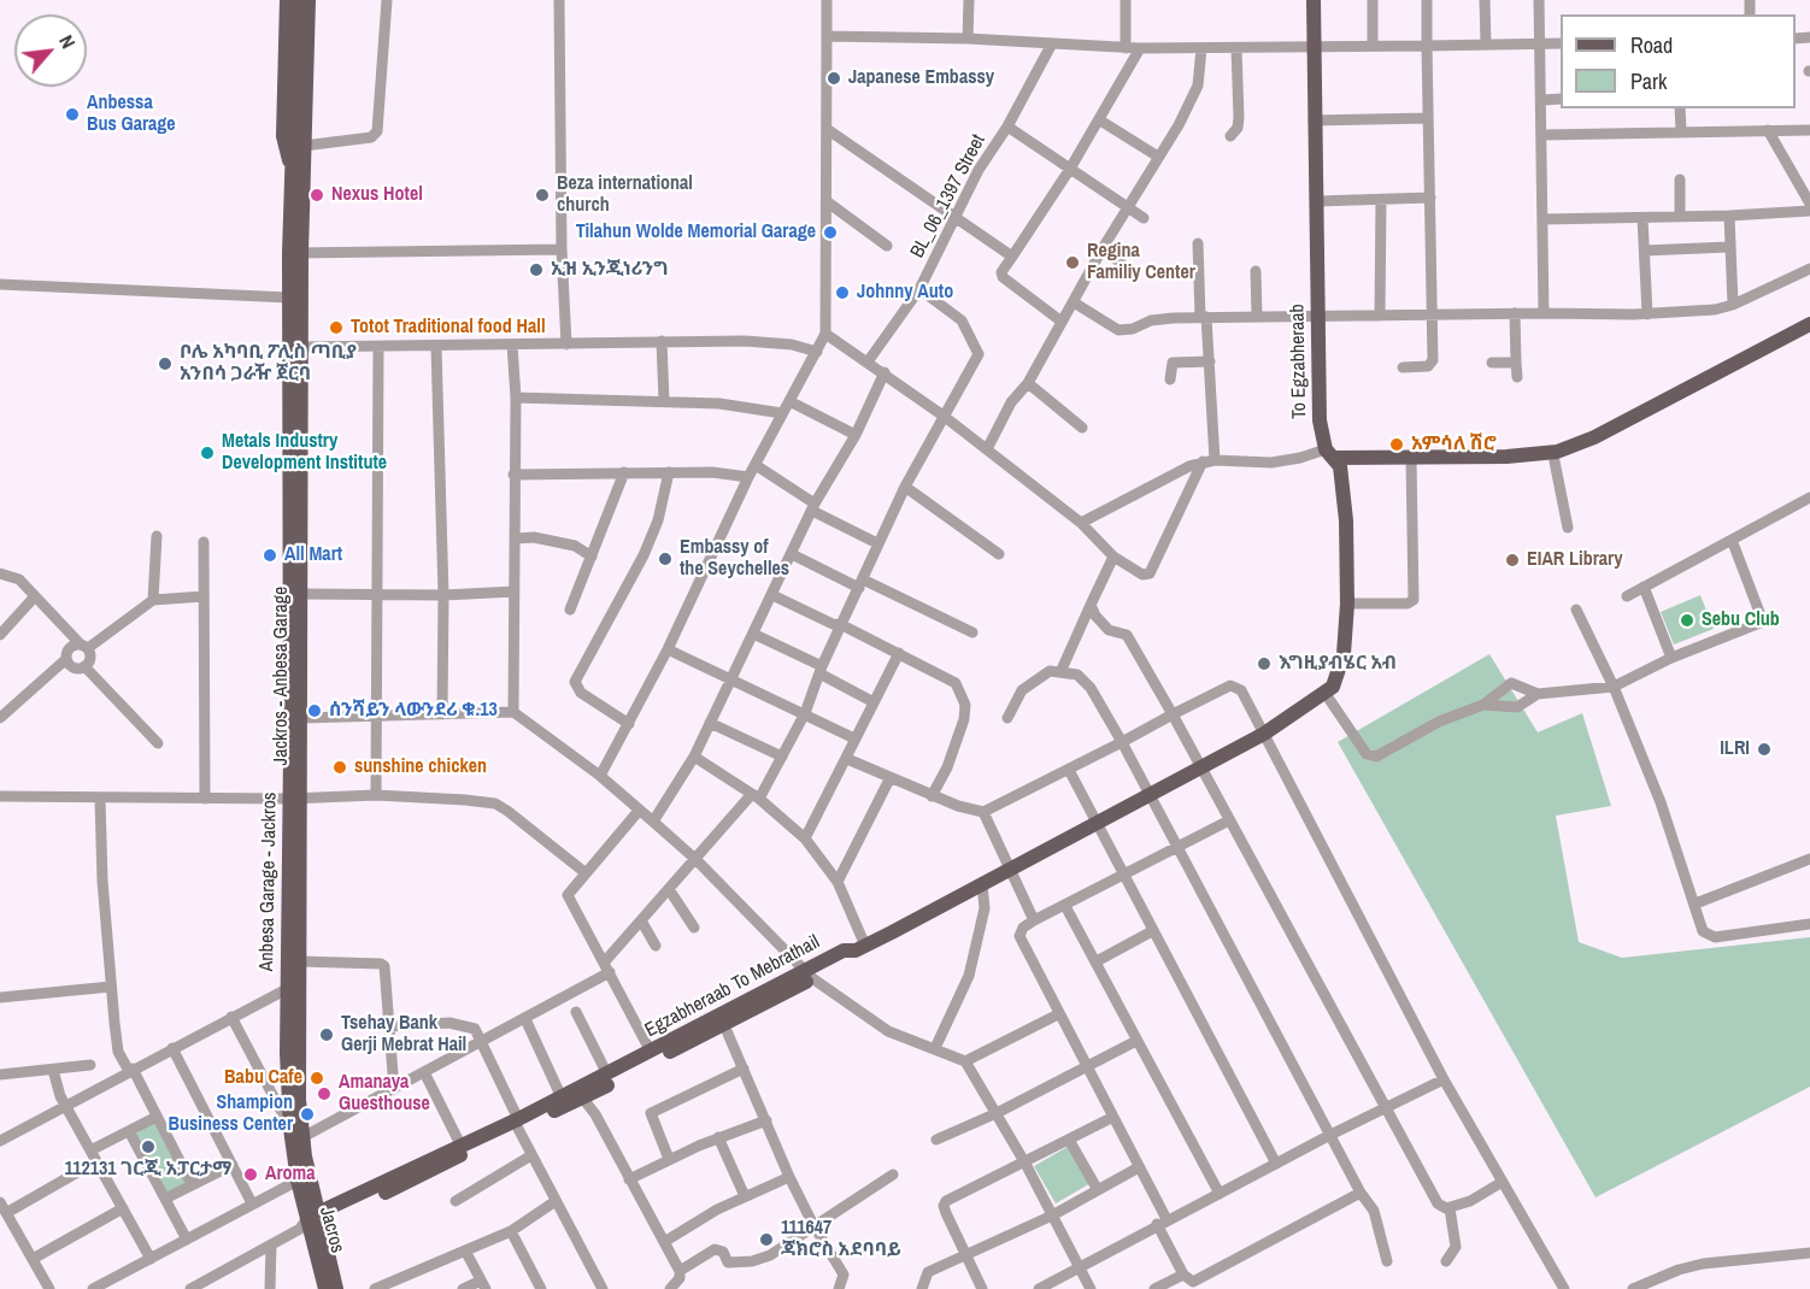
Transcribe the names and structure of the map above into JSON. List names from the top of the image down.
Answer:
{
  "streets": {
    "main road": [
      "To Egzabheraab",
      "Jackros - Anbesa Garage",
      "Anbesa Garage - Jackros",
      "Egzabheraab To Mebrathail",
      "Jacros"
    ],
    "street": ["BL_06_1397 Street"]
  },
  "crossings": [
    ["Jackros - Anbesa Garage", "Anbesa Garage - Jackros"],
    ["Jackros - Anbesa Garage", "Egzabheraab To Mebrathail"],
    ["Jackros - Anbesa Garage", "Jacros"],
    ["Anbesa Garage - Jackros", "Jacros"],
    ["Egzabheraab To Mebrathail", "Jacros"]
  ],
  "places": [
    "Japanese Embassy",
    "Anbessa Bus Garage",
    "Nexus Hotel",
    "Beza international church",
    "Tilahun Wolde Memorial Garage",
    "Regina Familiy Center",
    "ኢዝ ኢንጂነሪንግ",
    "Johnny Auto",
    "Totot Traditional food Hall",
    "ቦሌ አካባቢ ፖሊስ ጣቢያ አንበሳ ጋራዥ ጀርባ",
    "አምሳለ ሽሮ",
    "Metals Industry Development Institute",
    "All Mart",
    "Embassy of the Seychelles",
    "EIAR Library",
    "Sebu Club",
    "እግዚያብሄር አብ",
    "ሰንሻይን ላውንደሪ ቁ.13",
    "ILRI",
    "sunshine chicken",
    "Tsehay Bank Gerji Mebrat Hail",
    "Babu Cafe",
    "Amanaya Guesthouse",
    "Shampion Business Center",
    "112131 ገርጂ አፓርታማ",
    "Aroma",
    "111647 ጃክሮስ አደባባይ"
  ],
  "legend": ["Road", "Park"],
  "north": "top right"
}
